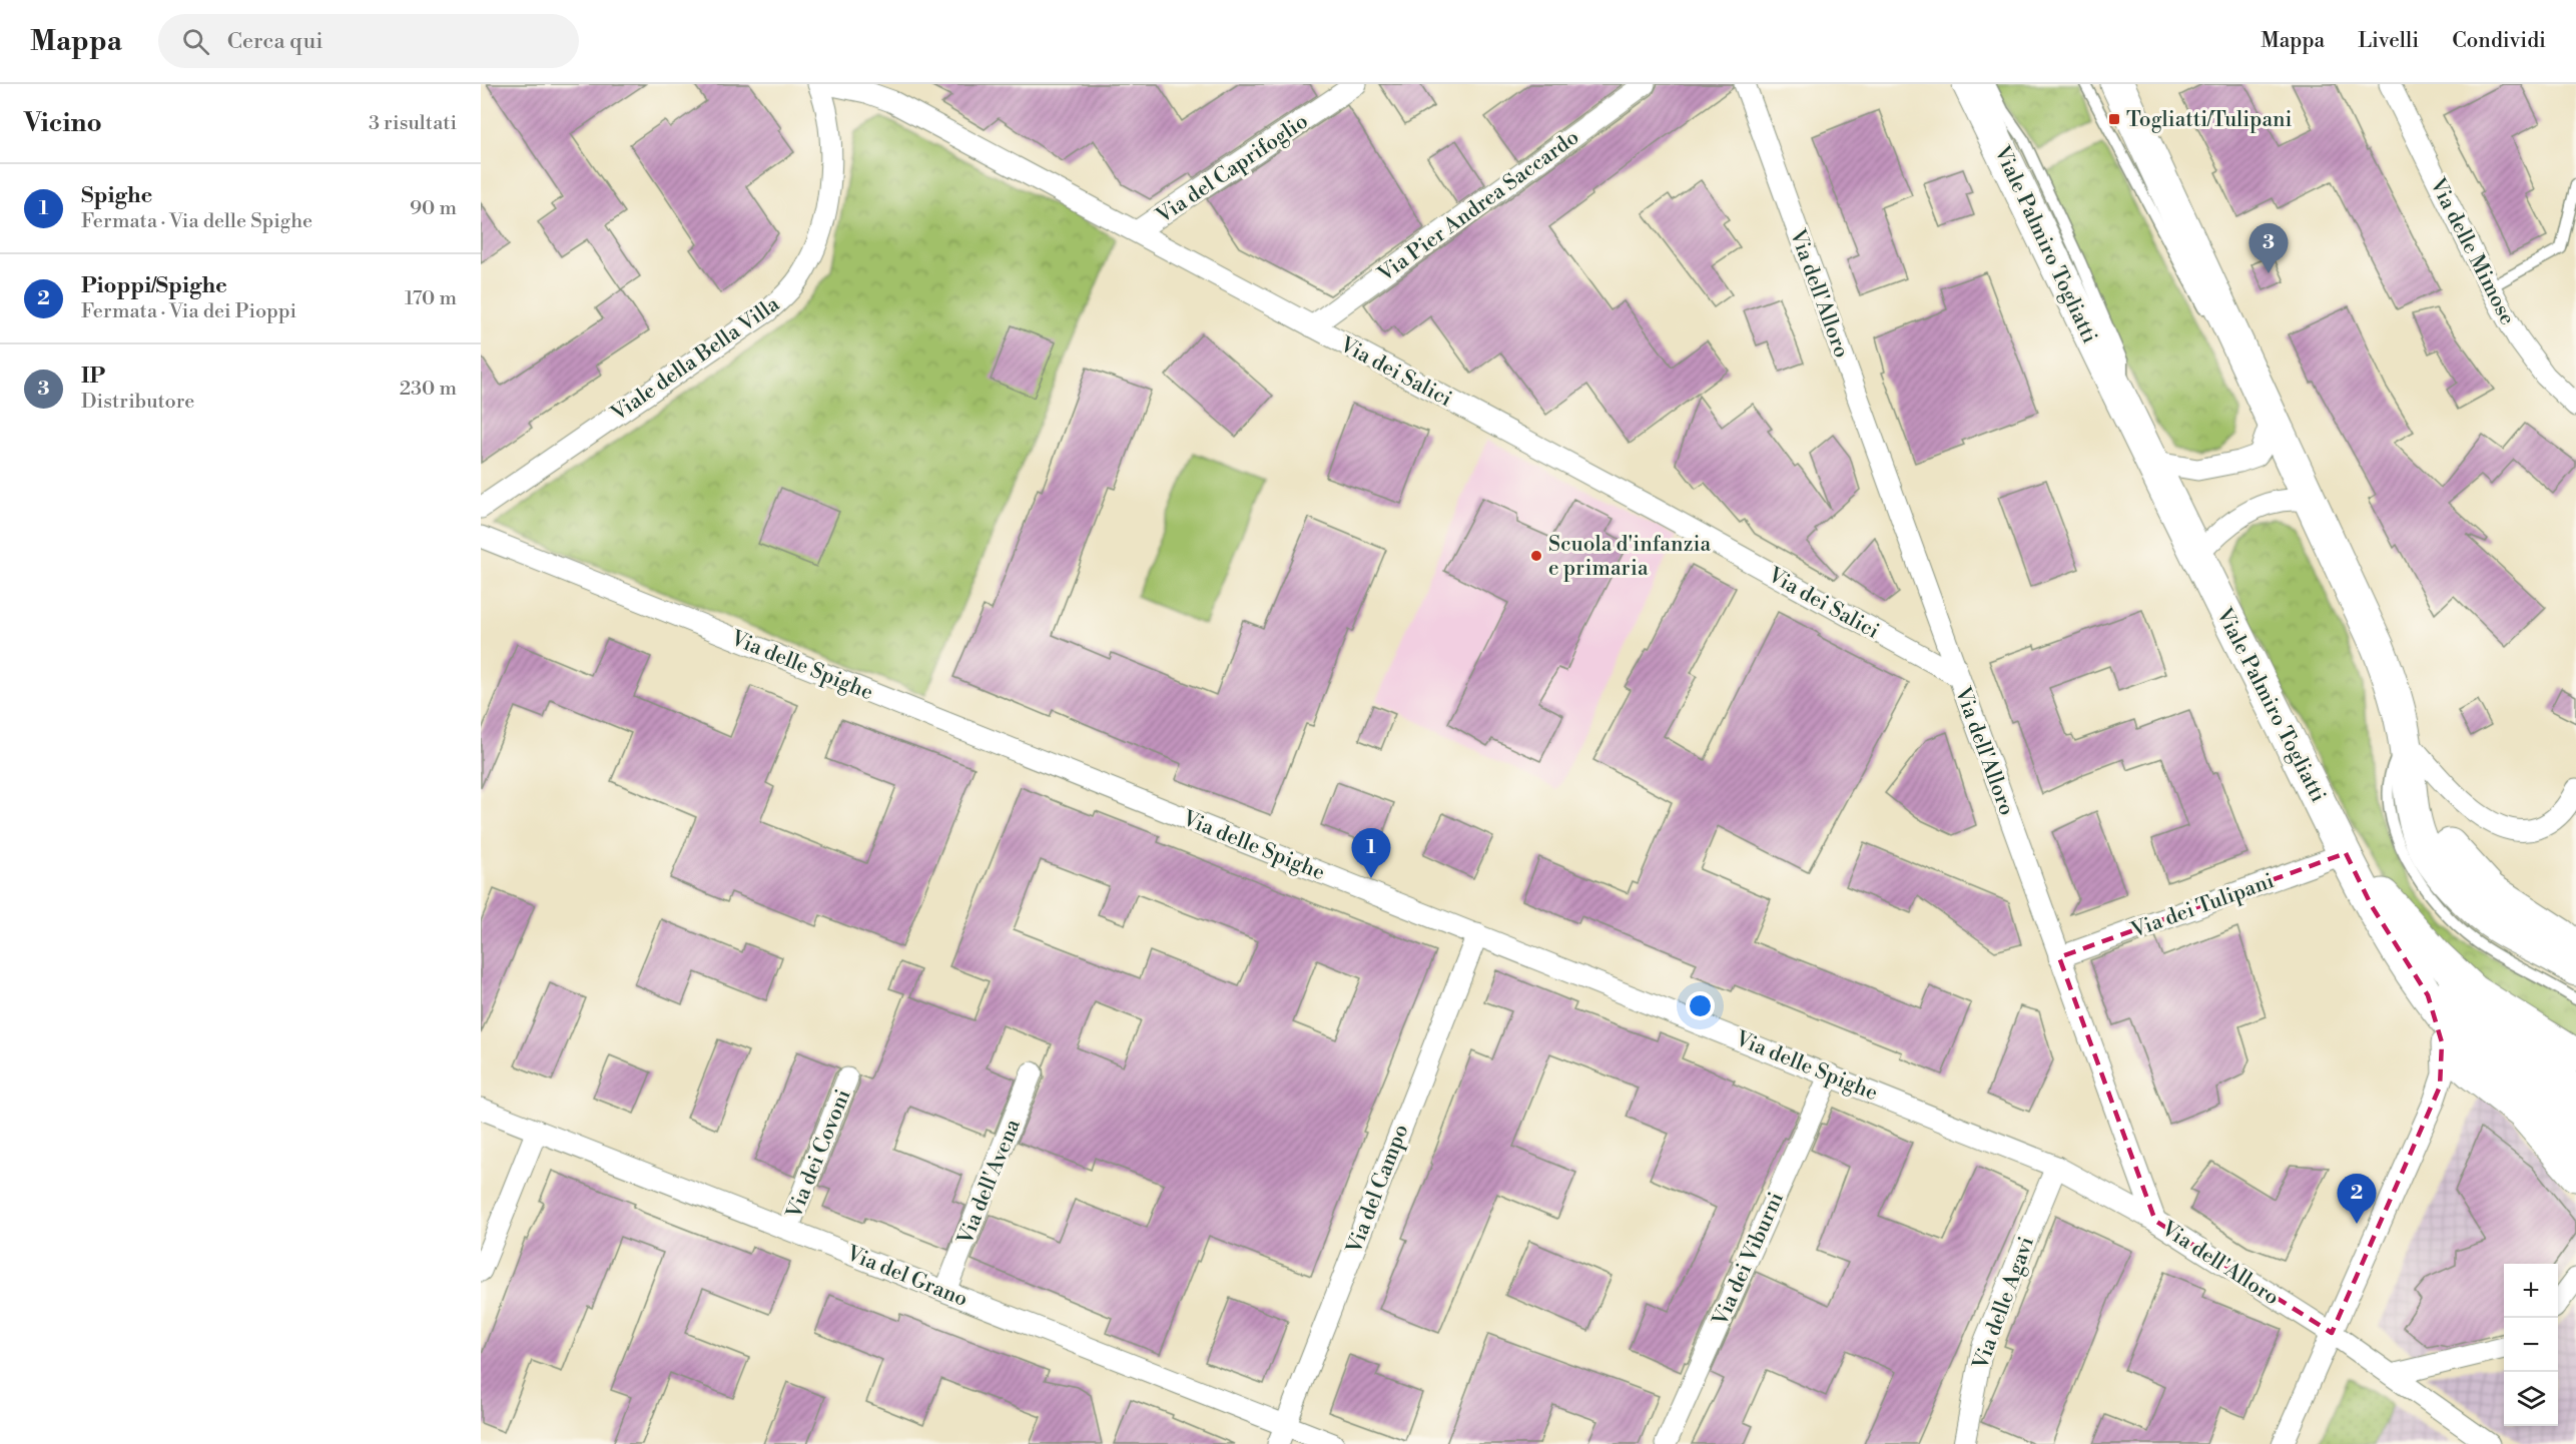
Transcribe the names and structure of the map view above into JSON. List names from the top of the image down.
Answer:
{
  "streets": {
    "main road": ["Viale Palmiro Togliatti"],
    "street": [
      "Via del Caprifoglio",
      "Via Pier Andrea Saccardo",
      "Via delle Mimose",
      "Via dell'Alloro",
      "Viale della Bella Villa",
      "Via dei Salici",
      "Via delle Spighe",
      "Via dei Tulipani",
      "Via dei Covoni",
      "Via dell'Avena",
      "Via del Campo",
      "Via dei Viburni",
      "Via del Grano",
      "Via delle Agavi"
    ]
  },
  "crossings": [
    ["Via del Caprifoglio", "Via dei Salici"],
    ["Via Pier Andrea Saccardo", "Via dei Salici"],
    ["Viale Palmiro Togliatti", "Via dei Tulipani"],
    ["Via dell'Alloro", "Via dei Salici"],
    ["Via dell'Alloro", "Via delle Spighe"],
    ["Via dell'Alloro", "Via dei Tulipani"],
    ["Via delle Spighe", "Via del Campo"],
    ["Via delle Spighe", "Via dei Viburni"],
    ["Via delle Spighe", "Via delle Agavi"],
    ["Via dei Covoni", "Via del Grano"],
    ["Via dell'Avena", "Via del Grano"],
    ["Via del Campo", "Via del Grano"]
  ],
  "places": {
    "transit": ["Togliatti/Tulipani"],
    "other": ["Scuola d'infanzia e primaria"]
  },
  "page": {
    "header": "Mappa",
    "search": "Cerca qui",
    "nav": ["Mappa", "Livelli", "Condividi"],
    "heading": ["Vicino", "3 risultati"],
    "list": [
      {
        "mark": "1",
        "name": "Spighe",
        "note": "Fermata · Via delle Spighe",
        "value": "90 m"
      },
      {
        "mark": "2",
        "name": "Pioppi/Spighe",
        "note": "Fermata · Via dei Pioppi",
        "value": "170 m"
      },
      {
        "mark": "3",
        "name": "IP",
        "note": "Distributore",
        "value": "230 m"
      }
    ],
    "pins": ["3", "1", "2"],
    "map_buttons": ["+", "−"]
  }
}
